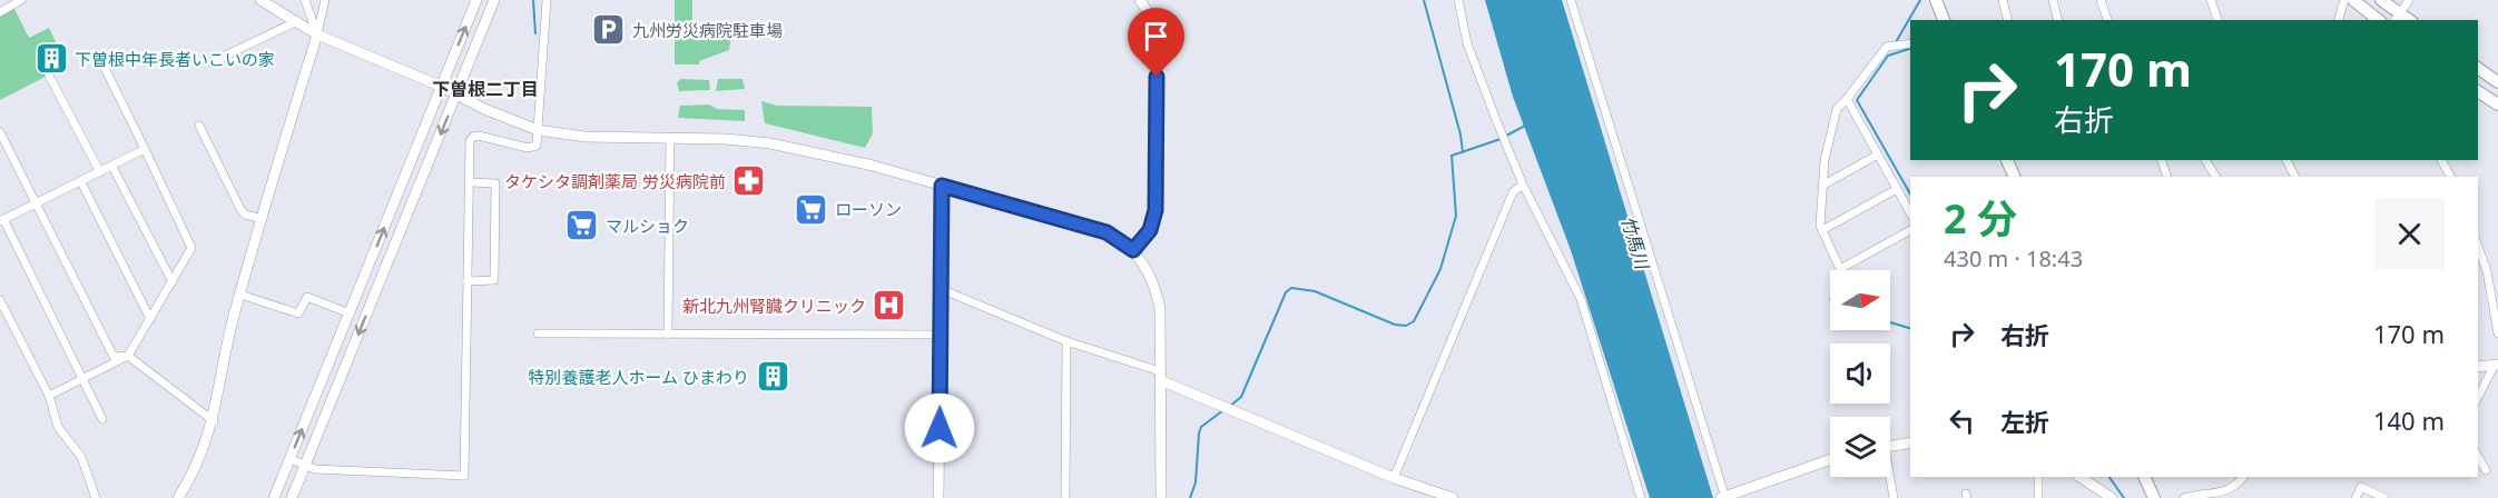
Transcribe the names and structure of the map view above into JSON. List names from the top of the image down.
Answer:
{
  "districts": ["下曽根二丁目"],
  "water": ["竹馬川"],
  "places": {
    "parking": ["九州労災病院駐車場"],
    "building": ["下曽根中年長者いこいの家", "特別養護老人ホーム ひまわり"],
    "pharmacy": ["タケシタ調剤薬局 労災病院前"],
    "supermarket": ["ローソン", "マルショク"],
    "hospital": ["新北九州腎臓クリニック"]
  },
  "north": "right",
  "page": {
    "turn": ["170 m", "右折"],
    "heading": ["2 分", "430 m · 18:43"],
    "list": [
      {
        "name": "右折",
        "value": "170 m"
      },
      {
        "name": "左折",
        "value": "140 m"
      }
    ]
  }
}
